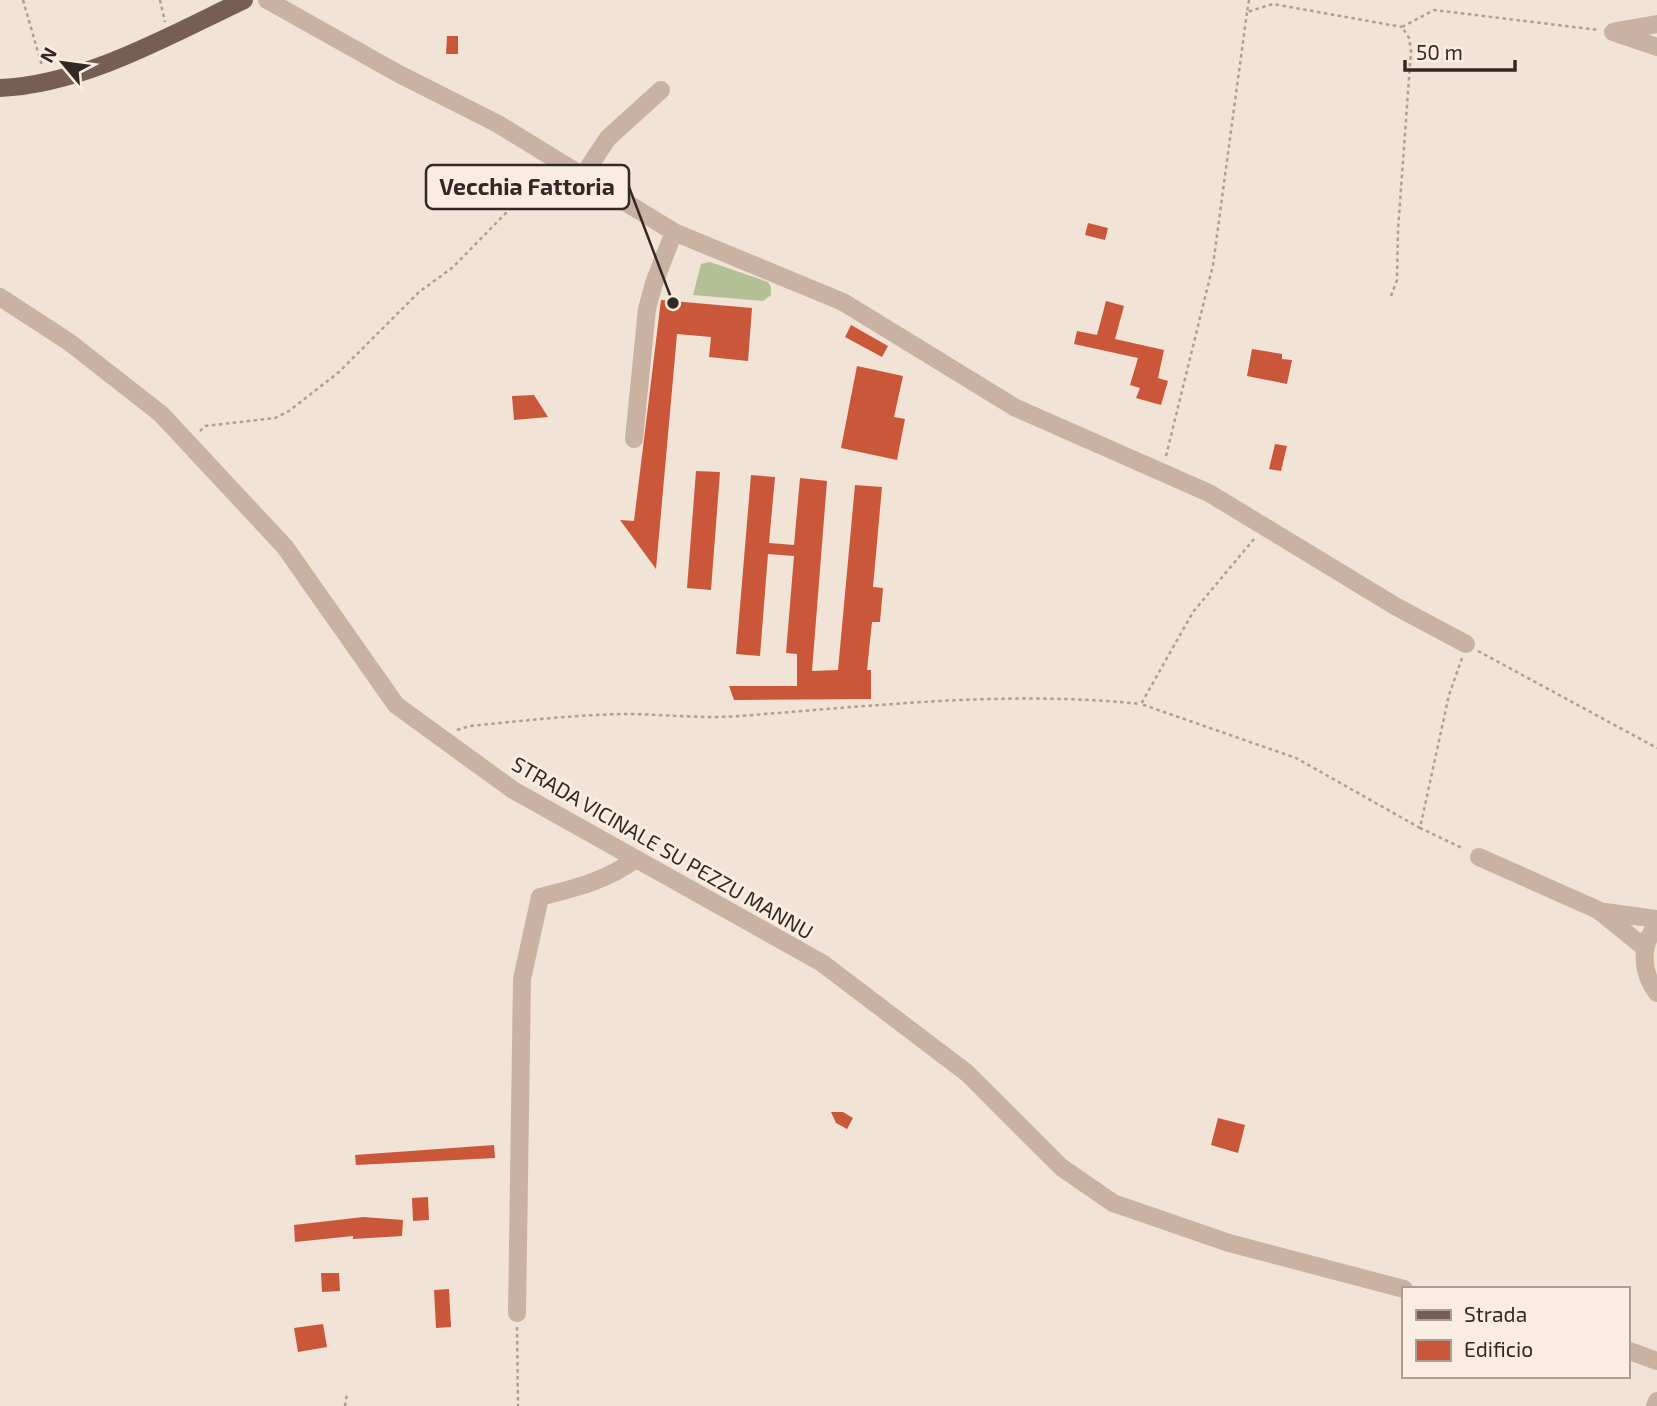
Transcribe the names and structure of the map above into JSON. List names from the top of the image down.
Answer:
{
  "streets": {
    "street": ["STRADA VICINALE SU PEZZU MANNU"]
  },
  "places": ["Vecchia Fattoria"],
  "legend": ["Strada", "Edificio"],
  "scale_bar": "50 m",
  "north": "top left"
}
